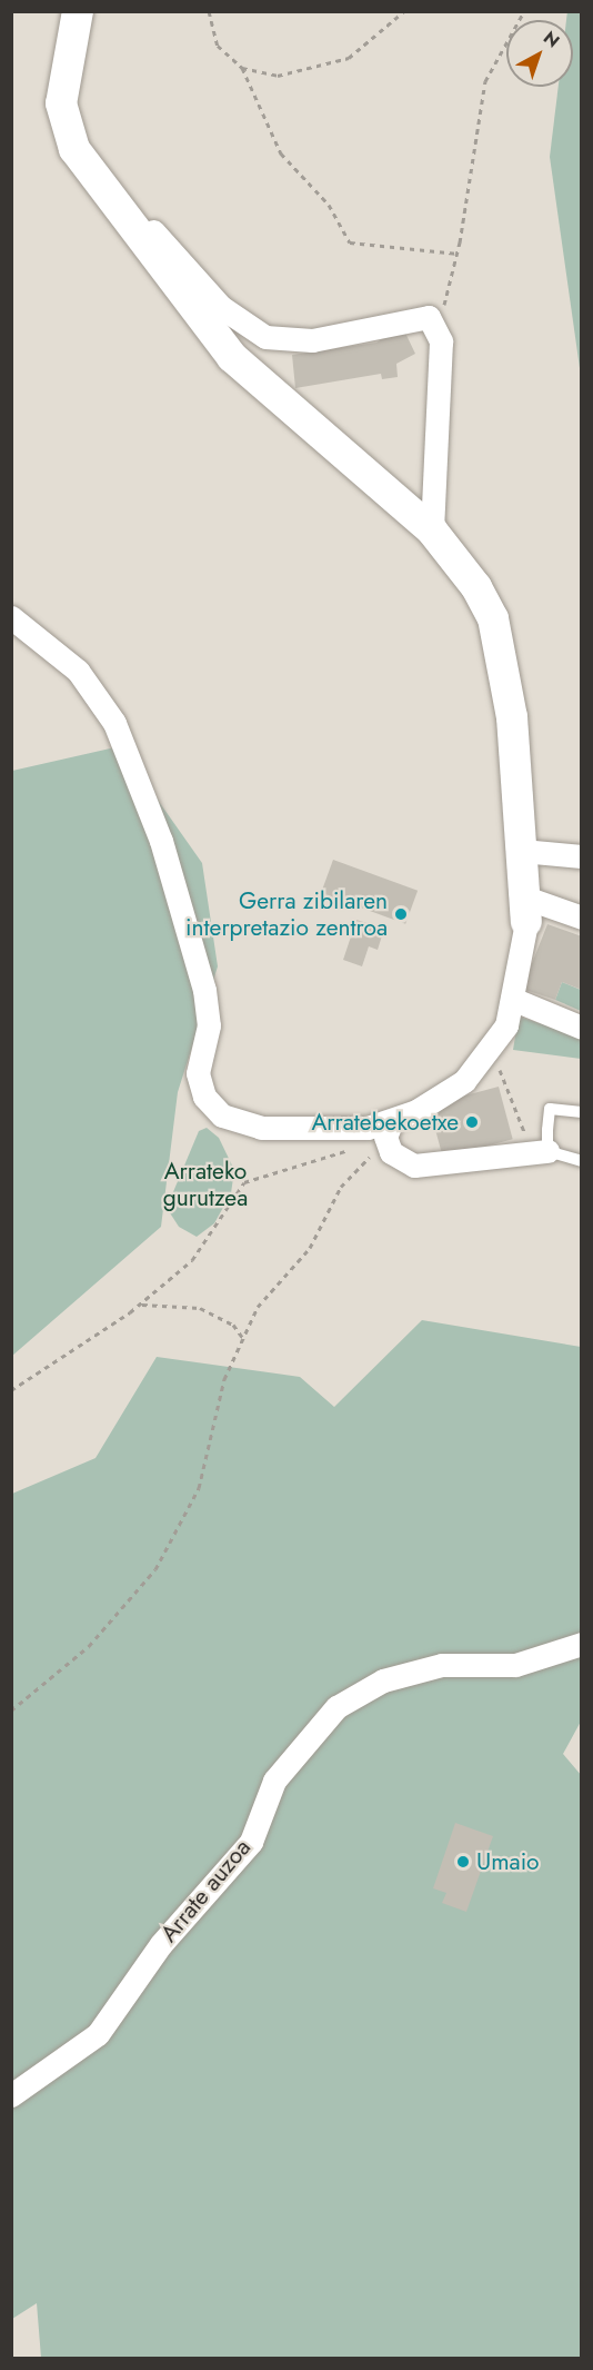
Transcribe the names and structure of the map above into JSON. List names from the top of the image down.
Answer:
{
  "streets": {
    "street": ["Arrate auzoa"]
  },
  "parks": ["Arrateko gurutzea"],
  "places": ["Gerra zibilaren interpretazio zentroa", "Arratebekoetxe", "Umaio"],
  "north": "top right"
}
